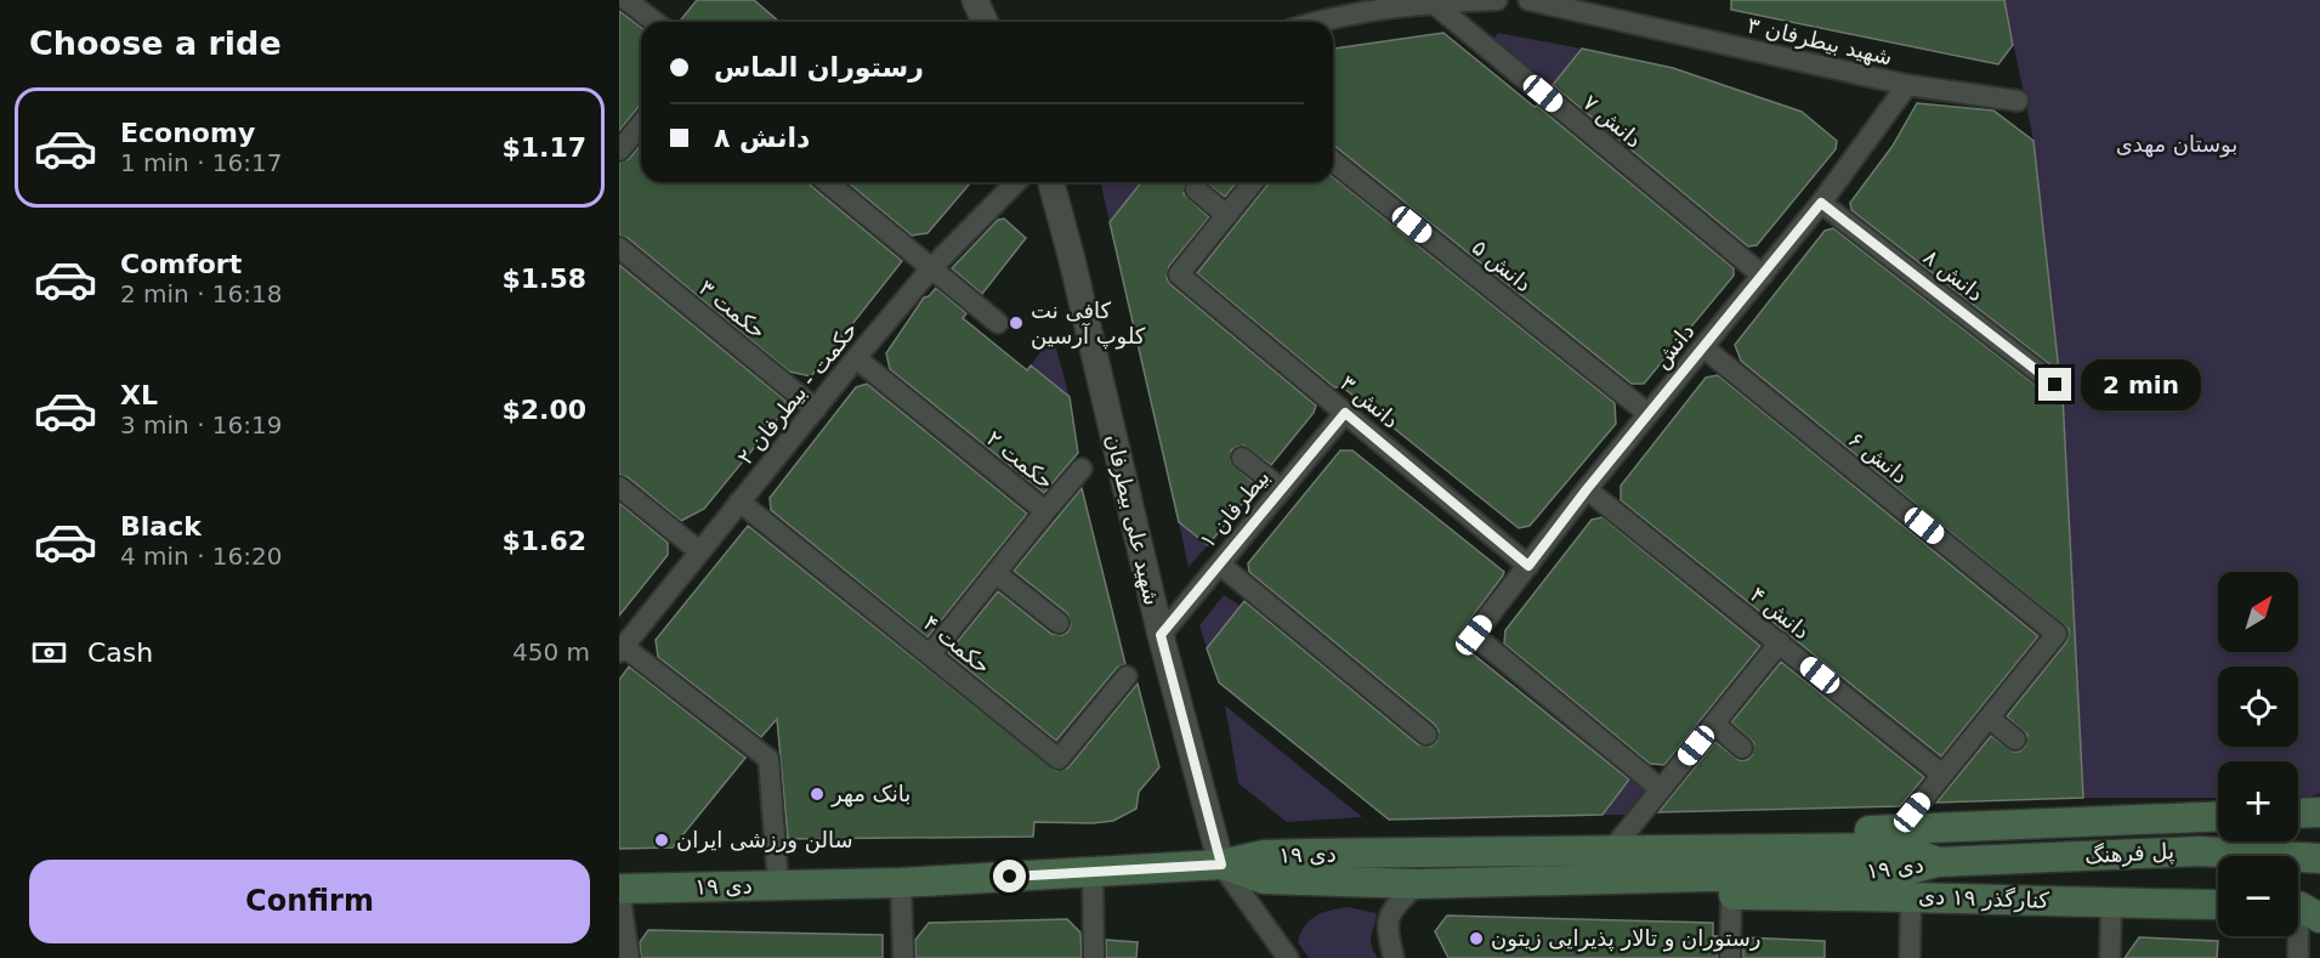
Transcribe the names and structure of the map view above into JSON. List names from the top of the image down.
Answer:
{
  "streets": {
    "main road": ["پل فرهنگ", "۱۹ دی", "کنارگذر ۱۹ دی"],
    "street": [
      "شهید بیطرفان ۳",
      "دانش ۷",
      "دانش ۵",
      "دانش ۸",
      "حکمت ۳",
      "دانش",
      "حکمت - بیطرفان ۲",
      "دانش ۳",
      "۶ دانش",
      "حکمت ۲",
      "بیطرفان ۱",
      "شهید علی بیطرفان",
      "دانش ۴",
      "حکمت ۴"
    ]
  },
  "crossings": [
    ["شهید بیطرفان ۳", "دانش"],
    ["دانش ۷", "دانش"],
    ["دانش ۵", "دانش"],
    ["دانش ۸", "دانش"],
    ["حکمت ۳", "حکمت - بیطرفان ۲"],
    ["دانش", "دانش ۳"],
    ["دانش", "۶ دانش"],
    ["دانش", "دانش ۴"],
    ["حکمت - بیطرفان ۲", "حکمت ۲"],
    ["حکمت - بیطرفان ۲", "حکمت ۴"],
    ["دانش ۳", "بیطرفان ۱"],
    ["حکمت ۲", "حکمت ۴"],
    ["بیطرفان ۱", "شهید علی بیطرفان"],
    ["شهید علی بیطرفان", "۱۹ دی"],
    ["پل فرهنگ", "۱۹ دی"],
    ["۱۹ دی", "کنارگذر ۱۹ دی"]
  ],
  "parks": ["بوستان مهدی"],
  "places": [
    "کافی نت کلوپ آرسین",
    "بانک مهر",
    "سالن ورزشی ایران",
    "رستوران و تالار پذیرایی زیتون"
  ],
  "north": "top right",
  "page": {
    "heading": "Choose a ride",
    "banner": ["رستوران الماس", "دانش ۸"],
    "list": [
      {
        "name": "Economy",
        "note": "1 min · 16:17",
        "value": "$1.17"
      },
      {
        "name": "Comfort",
        "note": "2 min · 16:18",
        "value": "$1.58"
      },
      {
        "name": "XL",
        "note": "3 min · 16:19",
        "value": "$2.00"
      },
      {
        "name": "Black",
        "note": "4 min · 16:20",
        "value": "$1.62"
      }
    ],
    "bubble": "2 min",
    "map_buttons": ["+", "−"],
    "pay": ["Cash", "450 m"],
    "buttons": "Confirm"
  }
}
